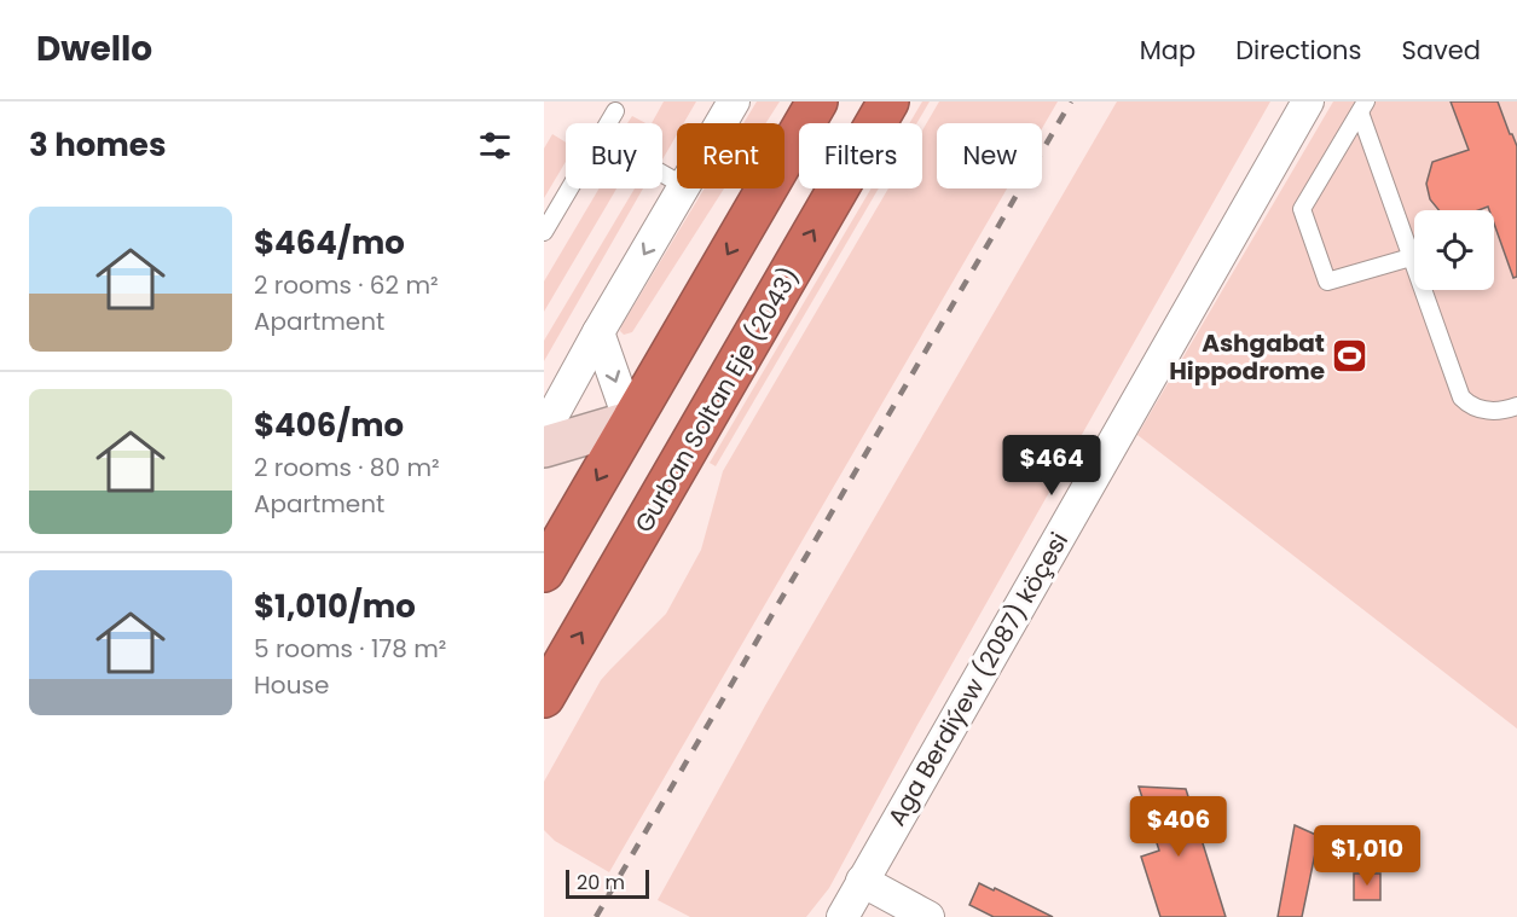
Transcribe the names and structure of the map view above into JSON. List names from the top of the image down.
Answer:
{
  "streets": {
    "highway": ["Gurban Soltan Eje (2043)"],
    "street": ["Aga Berdiýew (2087) köçesi"]
  },
  "places": {
    "sports": ["Ashgabat Hippodrome"]
  },
  "scale_bar": "20 m",
  "page": {
    "header": "Dwello",
    "nav": ["Map", "Directions", "Saved"],
    "heading": "3 homes",
    "chip": [
      "Buy",
      "Rent",
      "Filters",
      "New"
    ],
    "list": [
      {
        "name": "$464/mo",
        "note": "2 rooms · 62 m² · Apartment"
      },
      {
        "name": "$406/mo",
        "note": "2 rooms · 80 m² · Apartment"
      },
      {
        "name": "$1,010/mo",
        "note": "5 rooms · 178 m² · House"
      }
    ],
    "price": ["$464", "$406", "$1,010"],
    "scale": "20 m"
  }
}
